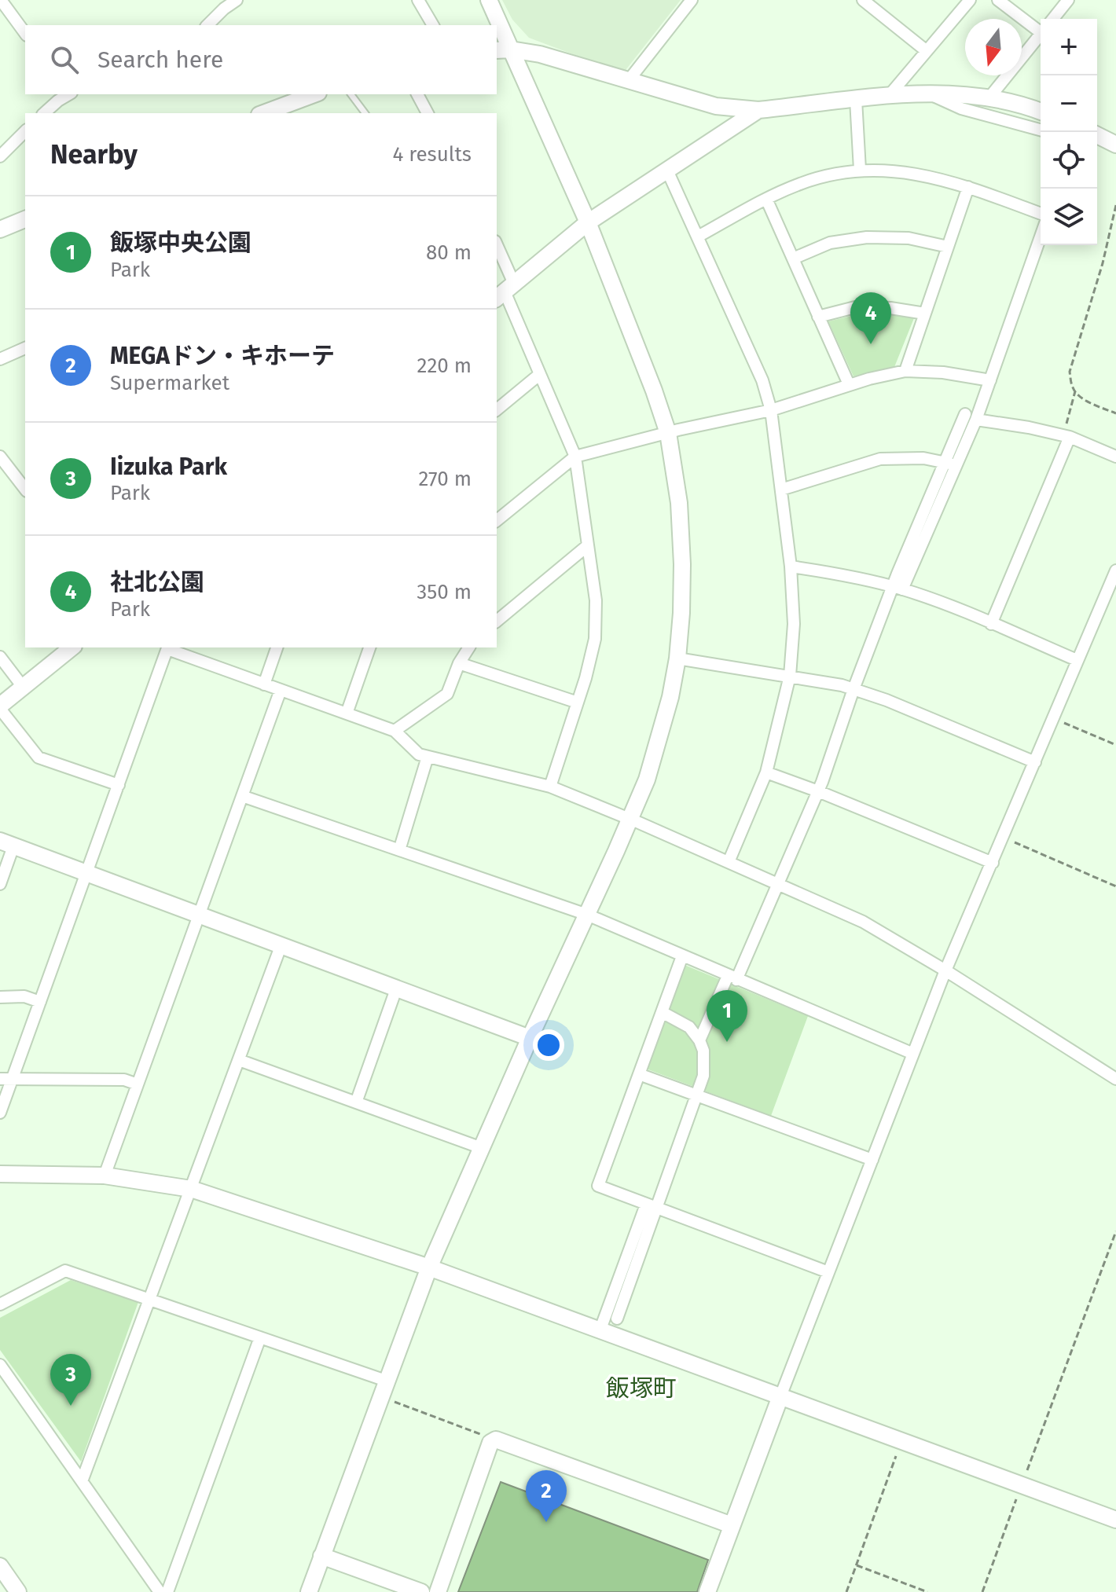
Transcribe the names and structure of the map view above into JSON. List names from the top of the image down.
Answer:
{
  "districts": ["飯塚町"],
  "north": "bottom",
  "page": {
    "map_buttons": ["+", "−"],
    "search": "Search here",
    "heading": ["Nearby", "4 results"],
    "list": [
      {
        "mark": "1",
        "name": "飯塚中央公園",
        "note": "Park",
        "value": "80 m"
      },
      {
        "mark": "2",
        "name": "MEGAドン・キホーテ",
        "note": "Supermarket",
        "value": "220 m"
      },
      {
        "mark": "3",
        "name": "Iizuka Park",
        "note": "Park",
        "value": "270 m"
      },
      {
        "mark": "4",
        "name": "社北公園",
        "note": "Park",
        "value": "350 m"
      }
    ],
    "pins": [
      "4",
      "1",
      "3",
      "2"
    ]
  }
}
